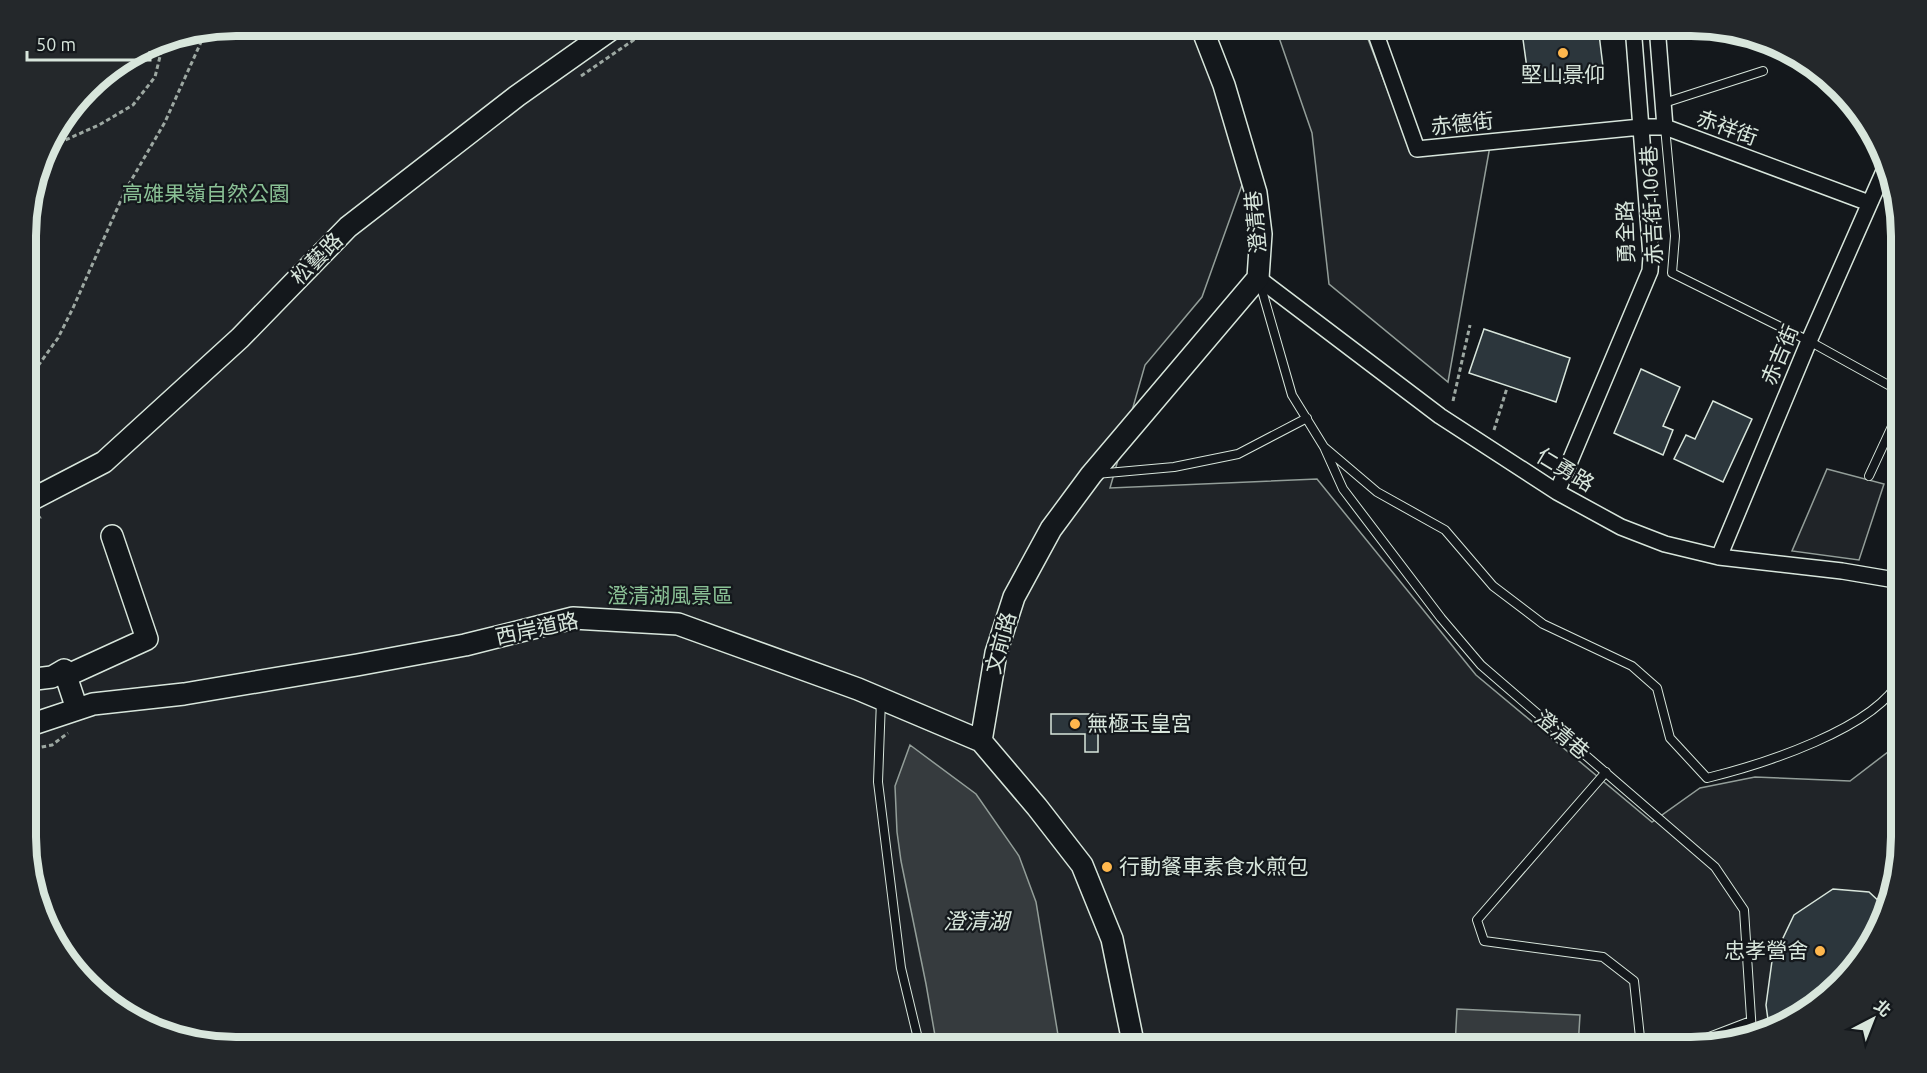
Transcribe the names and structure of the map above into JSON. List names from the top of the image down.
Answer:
{
  "streets": {
    "street": [
      "赤德街",
      "赤祥街",
      "澄清巷",
      "勇全路",
      "松藝路",
      "赤吉街",
      "仁勇路",
      "西岸道路",
      "文前路"
    ],
    "lane": ["赤吉街106巷"]
  },
  "crossings": [
    ["赤德街", "勇全路"],
    ["赤祥街", "赤吉街106巷"],
    ["赤祥街", "赤吉街"],
    ["赤吉街106巷", "赤吉街"],
    ["澄清巷", "仁勇路"],
    ["澄清巷", "文前路"],
    ["勇全路", "仁勇路"],
    ["赤吉街", "仁勇路"],
    ["仁勇路", "文前路"],
    ["西岸道路", "文前路"]
  ],
  "water": ["澄清湖"],
  "parks": ["高雄果嶺自然公園", "澄清湖風景區"],
  "places": [
    "堅山景仰",
    "無極玉皇宮",
    "行動餐車素食水煎包",
    "忠孝營舍"
  ],
  "scale_bar": "50 m",
  "north": "top right"
}
